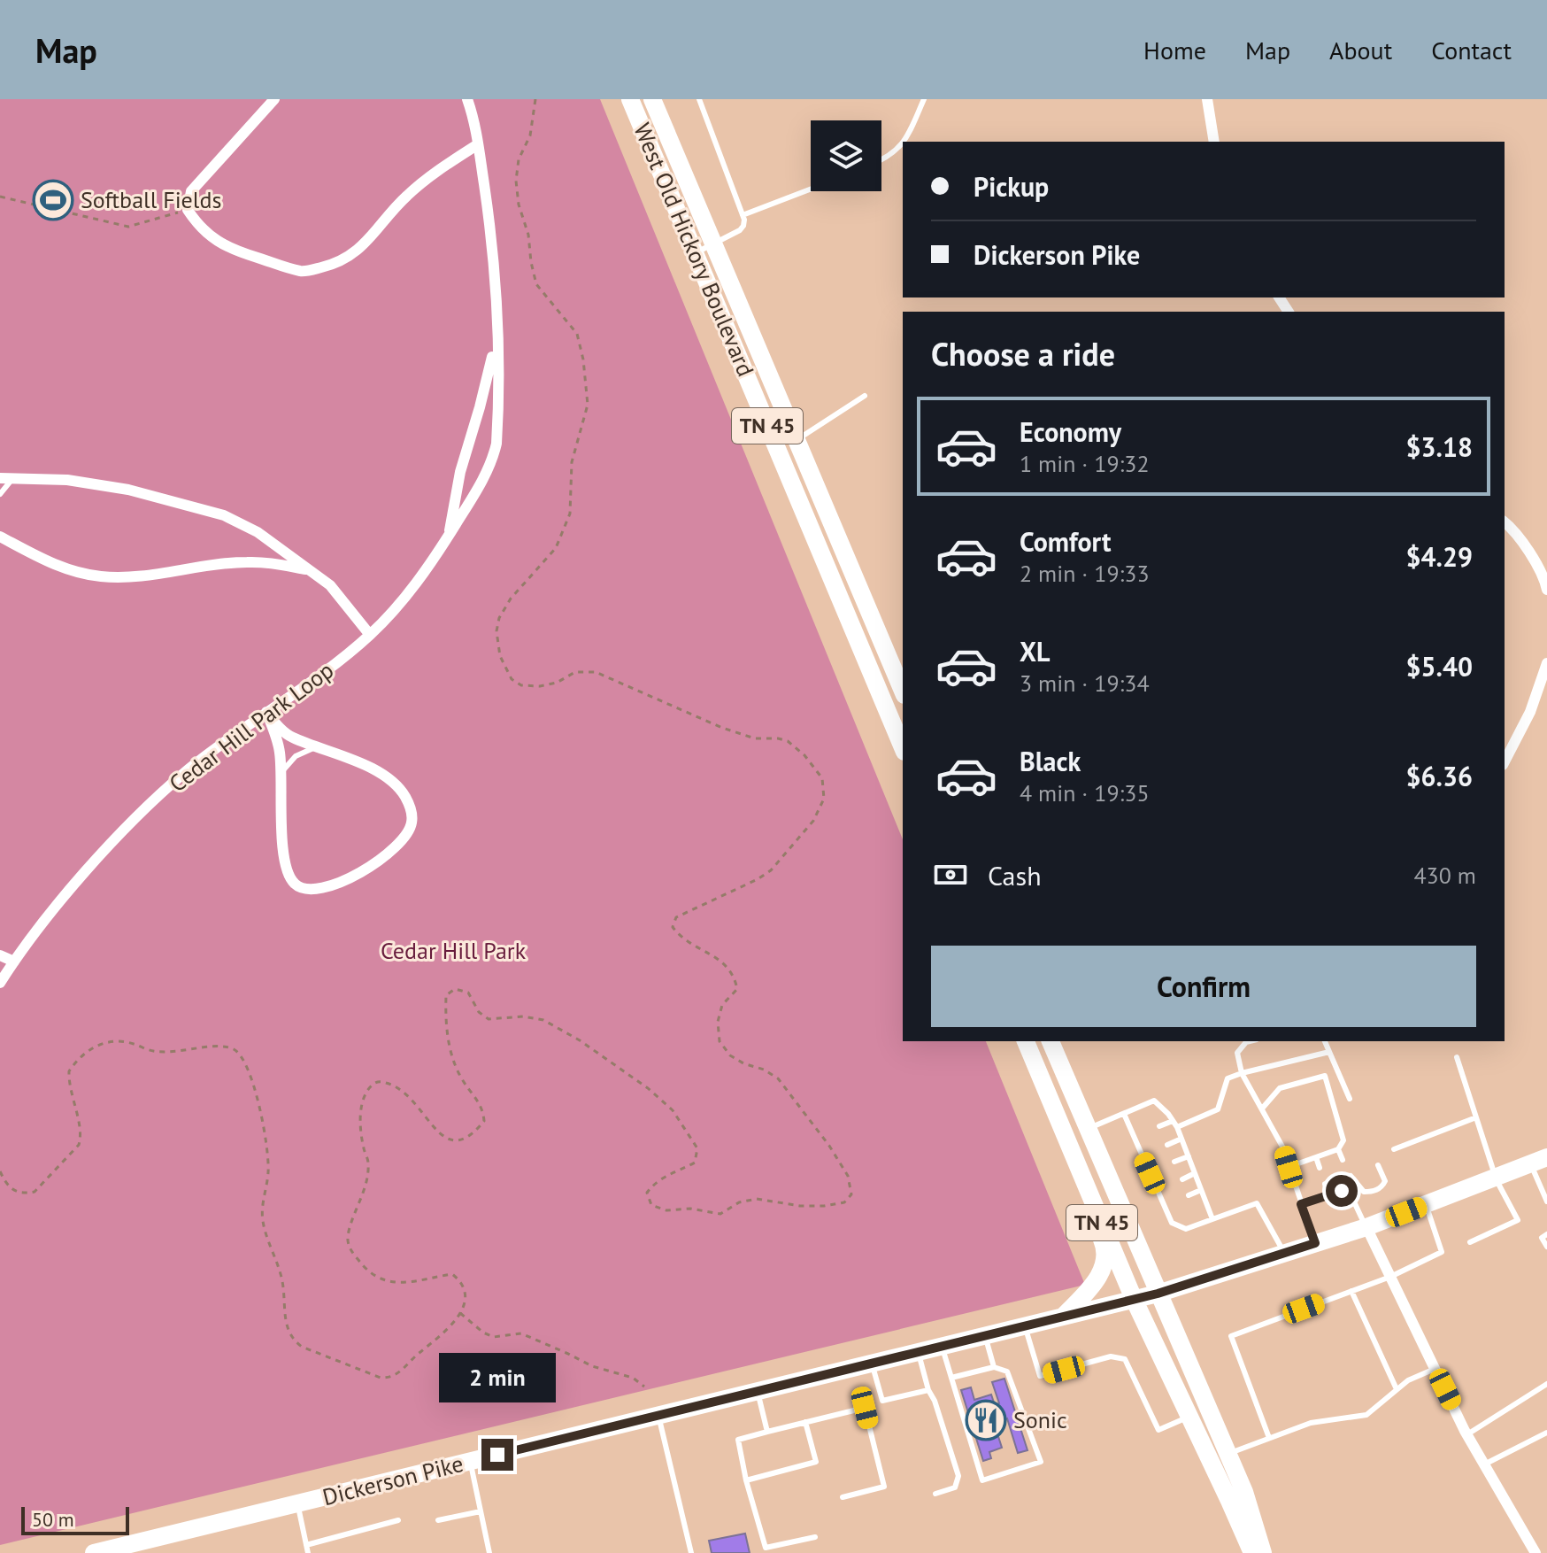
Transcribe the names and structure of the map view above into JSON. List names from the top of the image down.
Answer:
{
  "streets": {
    "main road": ["West Old Hickory Boulevard", "TN 45", "Dickerson Pike"],
    "street": ["Cedar Hill Park Loop"]
  },
  "crossings": [
    ["TN 45", "Dickerson Pike"]
  ],
  "parks": ["Cedar Hill Park"],
  "places": {
    "sports": ["Softball Fields"],
    "restaurant": ["Sonic"]
  },
  "scale_bar": "50 m",
  "page": {
    "header": "Map",
    "nav": [
      "Home",
      "Map",
      "About",
      "Contact"
    ],
    "banner": ["Pickup", "Dickerson Pike"],
    "heading": "Choose a ride",
    "list": [
      {
        "name": "Economy",
        "note": "1 min · 19:32",
        "value": "$3.18"
      },
      {
        "name": "Comfort",
        "note": "2 min · 19:33",
        "value": "$4.29"
      },
      {
        "name": "XL",
        "note": "3 min · 19:34",
        "value": "$5.40"
      },
      {
        "name": "Black",
        "note": "4 min · 19:35",
        "value": "$6.36"
      }
    ],
    "pay": ["Cash", "430 m"],
    "buttons": "Confirm",
    "bubble": "2 min",
    "scale": "50 m"
  }
}
